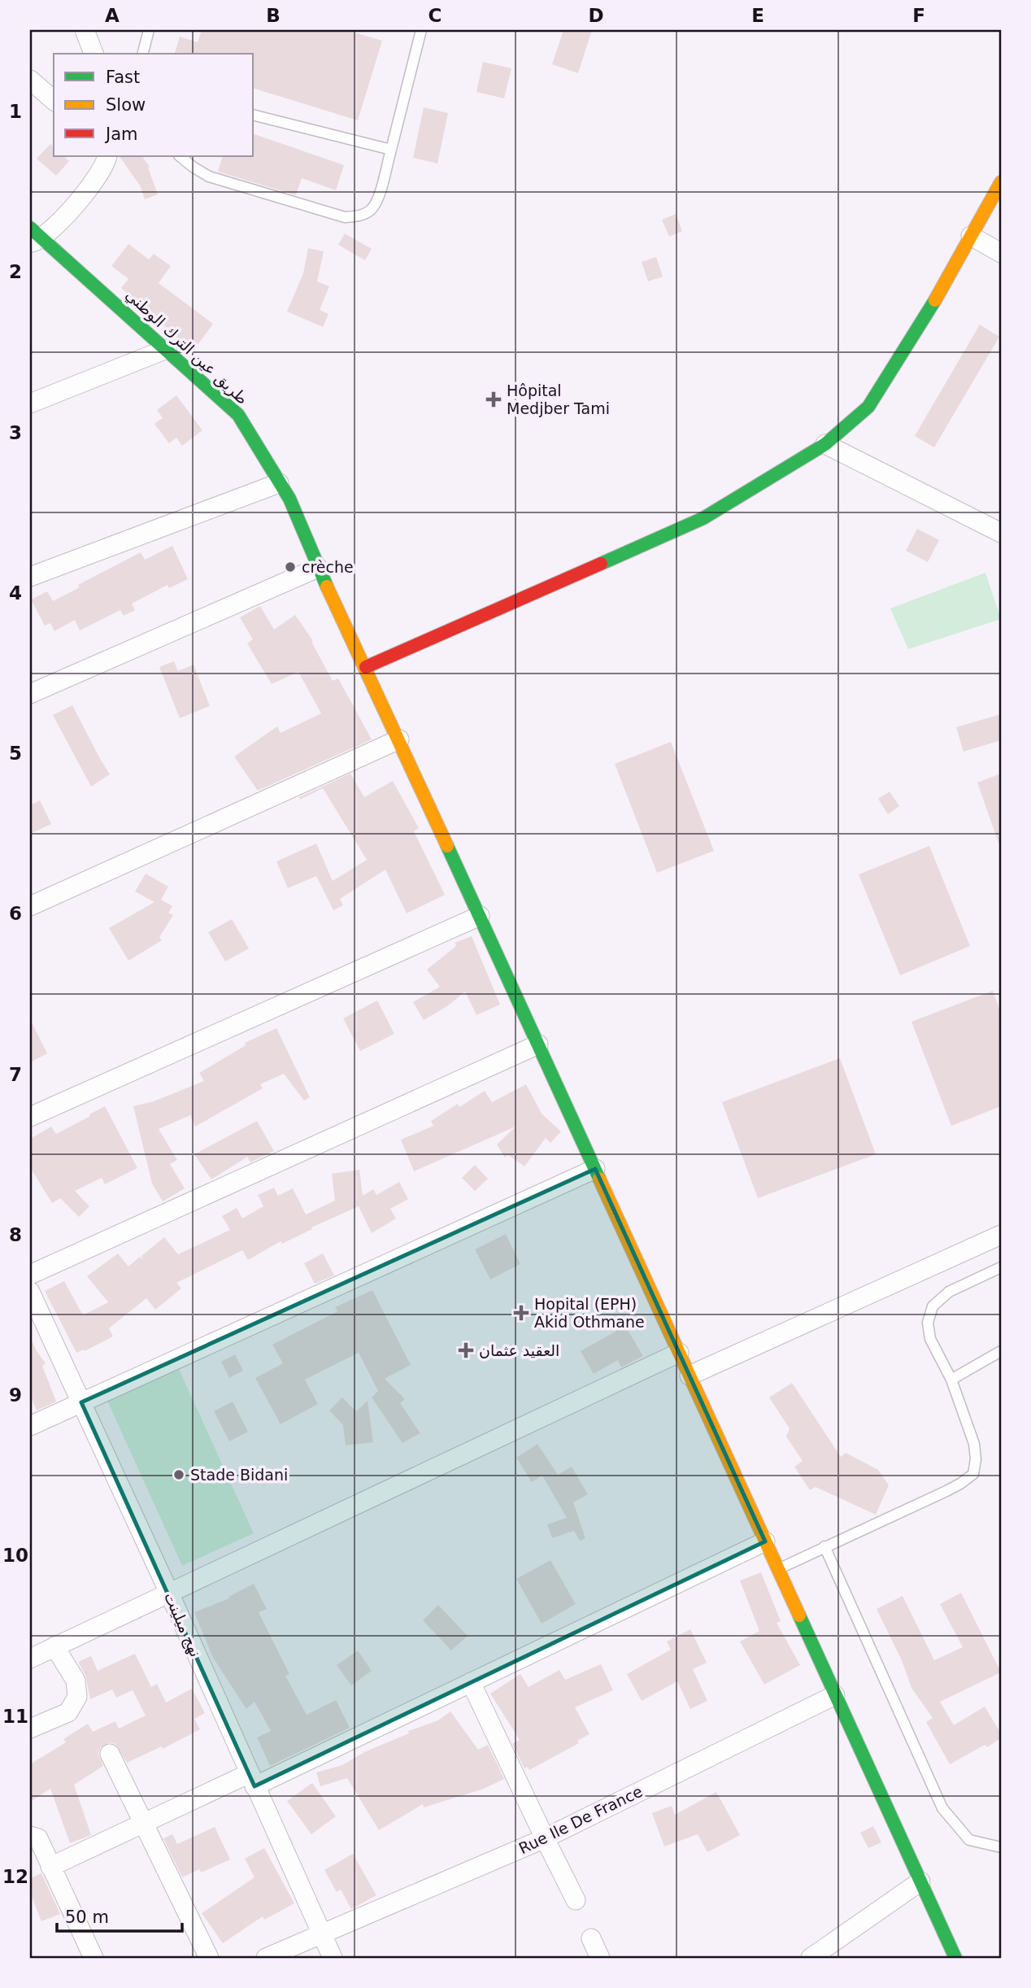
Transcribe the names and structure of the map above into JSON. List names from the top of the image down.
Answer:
{
  "streets": {
    "main road": ["طريق عين الترك الوطني"],
    "street": ["نهج ميلينت", "Rue Ile De France"]
  },
  "crossings": [
    ["طريق عين الترك الوطني", "Rue Ile De France"],
    ["نهج ميلينت", "Rue Ile De France"]
  ],
  "places": {
    "health": ["Hôpital Medjber Tami", "Hopital (EPH) Akid Othmane", "العقيد عثمان"],
    "other": ["crèche", "Stade Bidani"]
  },
  "legend": ["Fast", "Slow", "Jam"],
  "scale_bar": "50 m",
  "grid": {
    "columns": [
      "A",
      "B",
      "C",
      "D",
      "E",
      "F"
    ],
    "rows": [
      "1",
      "2",
      "3",
      "4",
      "5",
      "6",
      "7",
      "8",
      "9",
      "10",
      "11",
      "12"
    ]
  }
}
